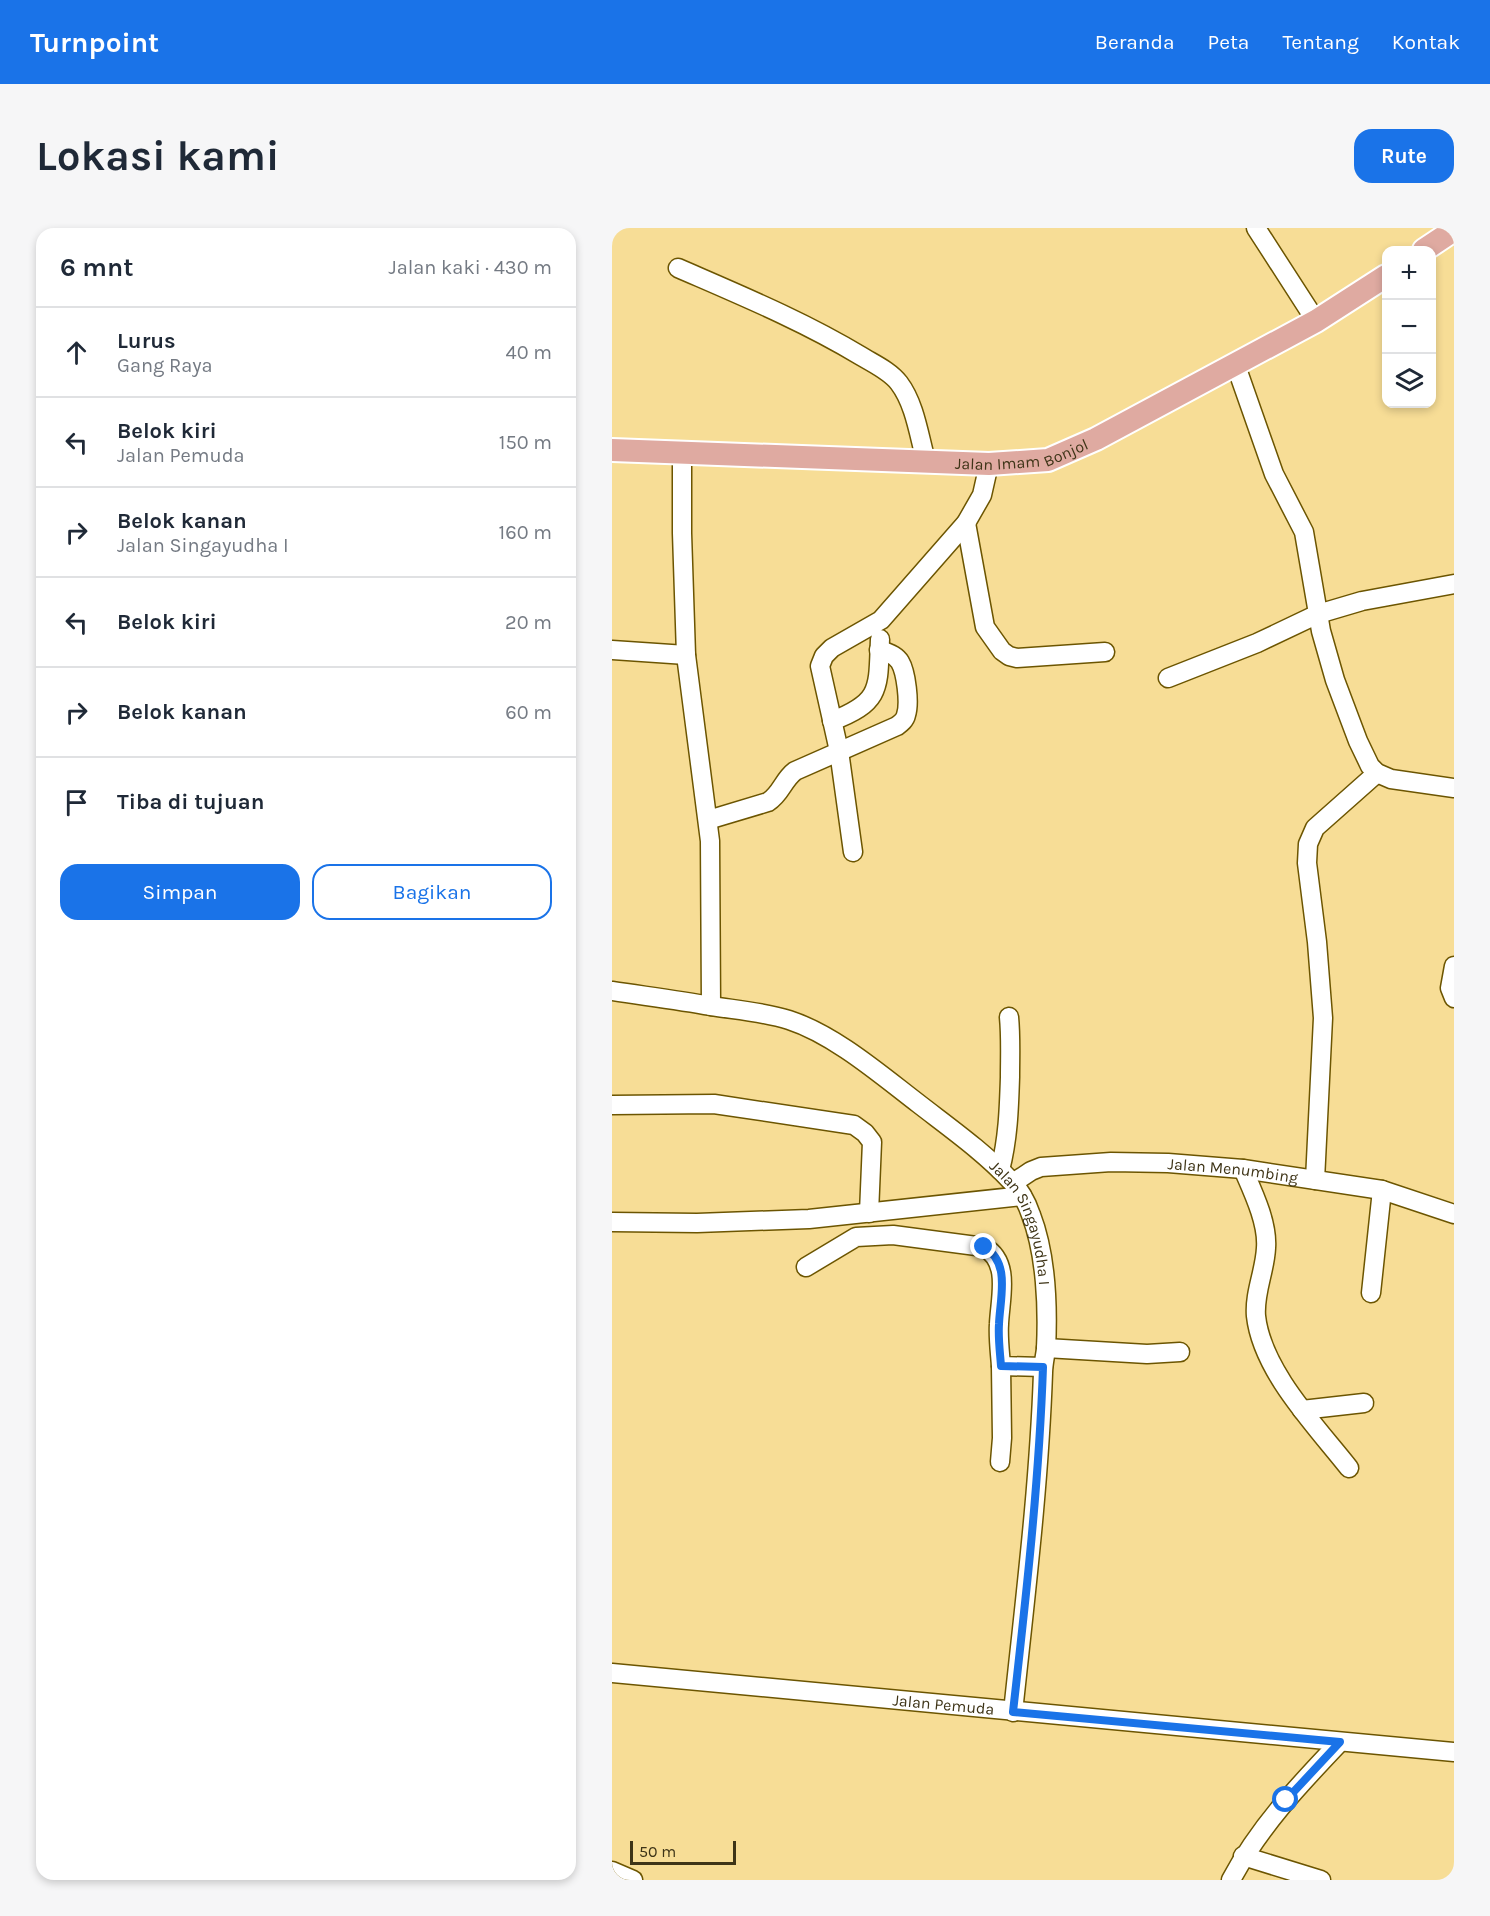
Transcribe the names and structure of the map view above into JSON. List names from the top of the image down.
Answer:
{
  "streets": {
    "main road": ["Jalan Imam Bonjol"],
    "street": ["Jalan Menumbing", "Jalan Singayudha I", "Jalan Pemuda"]
  },
  "crossings": [
    ["Jalan Menumbing", "Jalan Singayudha I"],
    ["Jalan Singayudha I", "Jalan Pemuda"]
  ],
  "scale_bar": "50 m",
  "page": {
    "header": "Turnpoint",
    "nav": [
      "Beranda",
      "Peta",
      "Tentang",
      "Kontak"
    ],
    "buttons": [
      "Rute",
      ["Simpan", "Bagikan"]
    ],
    "title": "Lokasi kami",
    "heading": ["6 mnt", "Jalan kaki · 430 m"],
    "map_buttons": ["+", "−"],
    "list": [
      ["Lurus", "Gang Raya", "40 m"],
      ["Belok kiri", "Jalan Pemuda", "150 m"],
      ["Belok kanan", "Jalan Singayudha I", "160 m"],
      ["Belok kiri", "20 m"],
      ["Belok kanan", "60 m"],
      "Tiba di tujuan"
    ],
    "scale": "50 m"
  }
}
